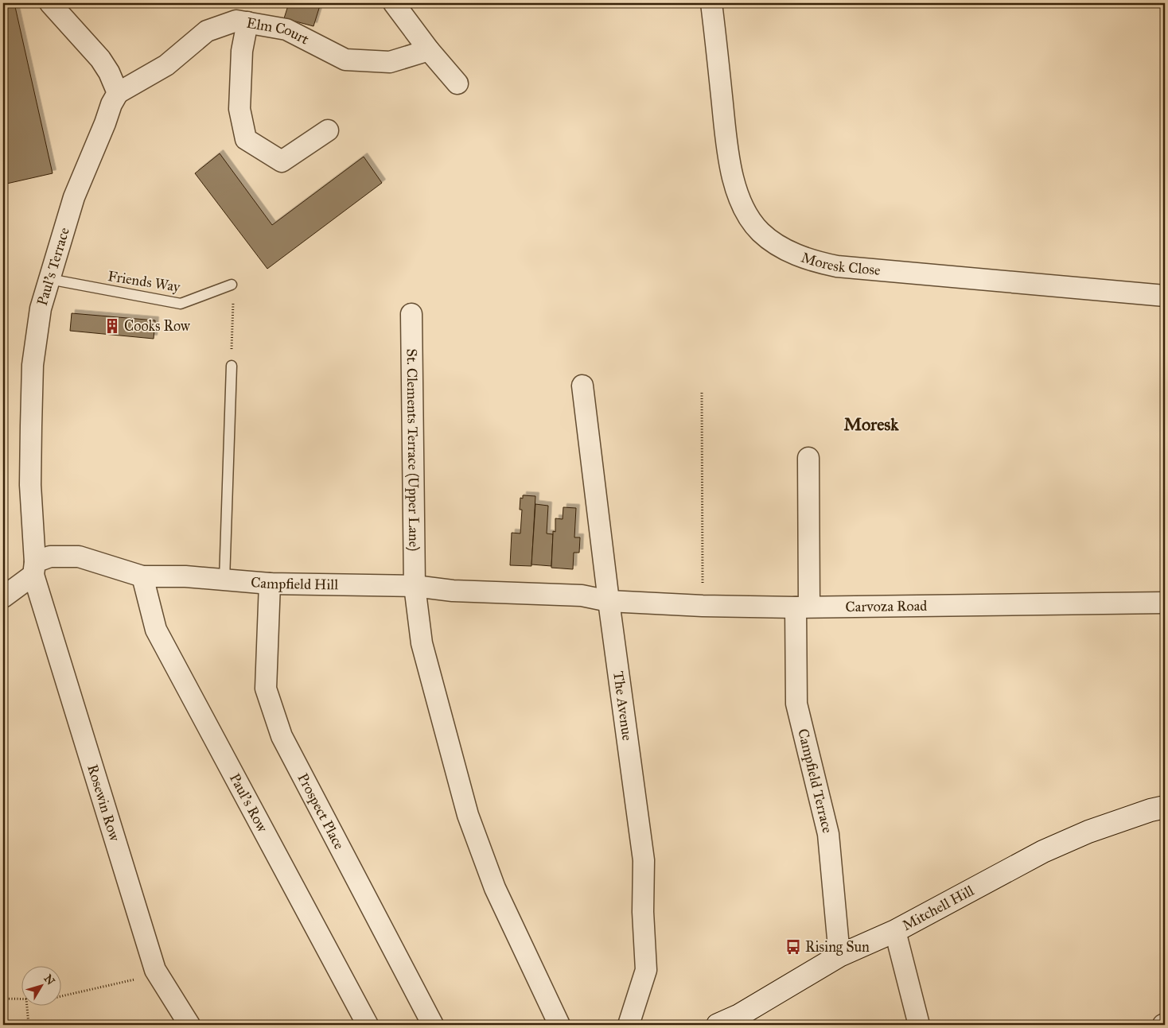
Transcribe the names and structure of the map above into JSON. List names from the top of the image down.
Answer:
{
  "streets": {
    "street": [
      "Elm Court",
      "Moresk Close",
      "Paul's Terrace",
      "St. Clements Terrace (Upper Lane)",
      "Campfield Hill",
      "Carvoza Road",
      "The Avenue",
      "Campfield Terrace",
      "Rosewin Row",
      "Paul's Row",
      "Prospect Place",
      "Mitchell Hill"
    ],
    "lane": ["Friends Way"]
  },
  "crossings": [
    ["Elm Court", "Paul's Terrace"],
    ["Paul's Terrace", "Friends Way"],
    ["Paul's Terrace", "Campfield Hill"],
    ["Paul's Terrace", "Rosewin Row"],
    ["St. Clements Terrace (Upper Lane)", "Campfield Hill"],
    ["Campfield Hill", "Carvoza Road"],
    ["Campfield Hill", "The Avenue"],
    ["Campfield Hill", "Rosewin Row"],
    ["Campfield Hill", "Paul's Row"],
    ["Campfield Hill", "Prospect Place"],
    ["Carvoza Road", "The Avenue"],
    ["Carvoza Road", "Campfield Terrace"],
    ["Campfield Terrace", "Mitchell Hill"]
  ],
  "districts": ["Moresk"],
  "places": {
    "building": ["Cooks Row"],
    "bus stop": ["Rising Sun"]
  },
  "north": "top right"
}
